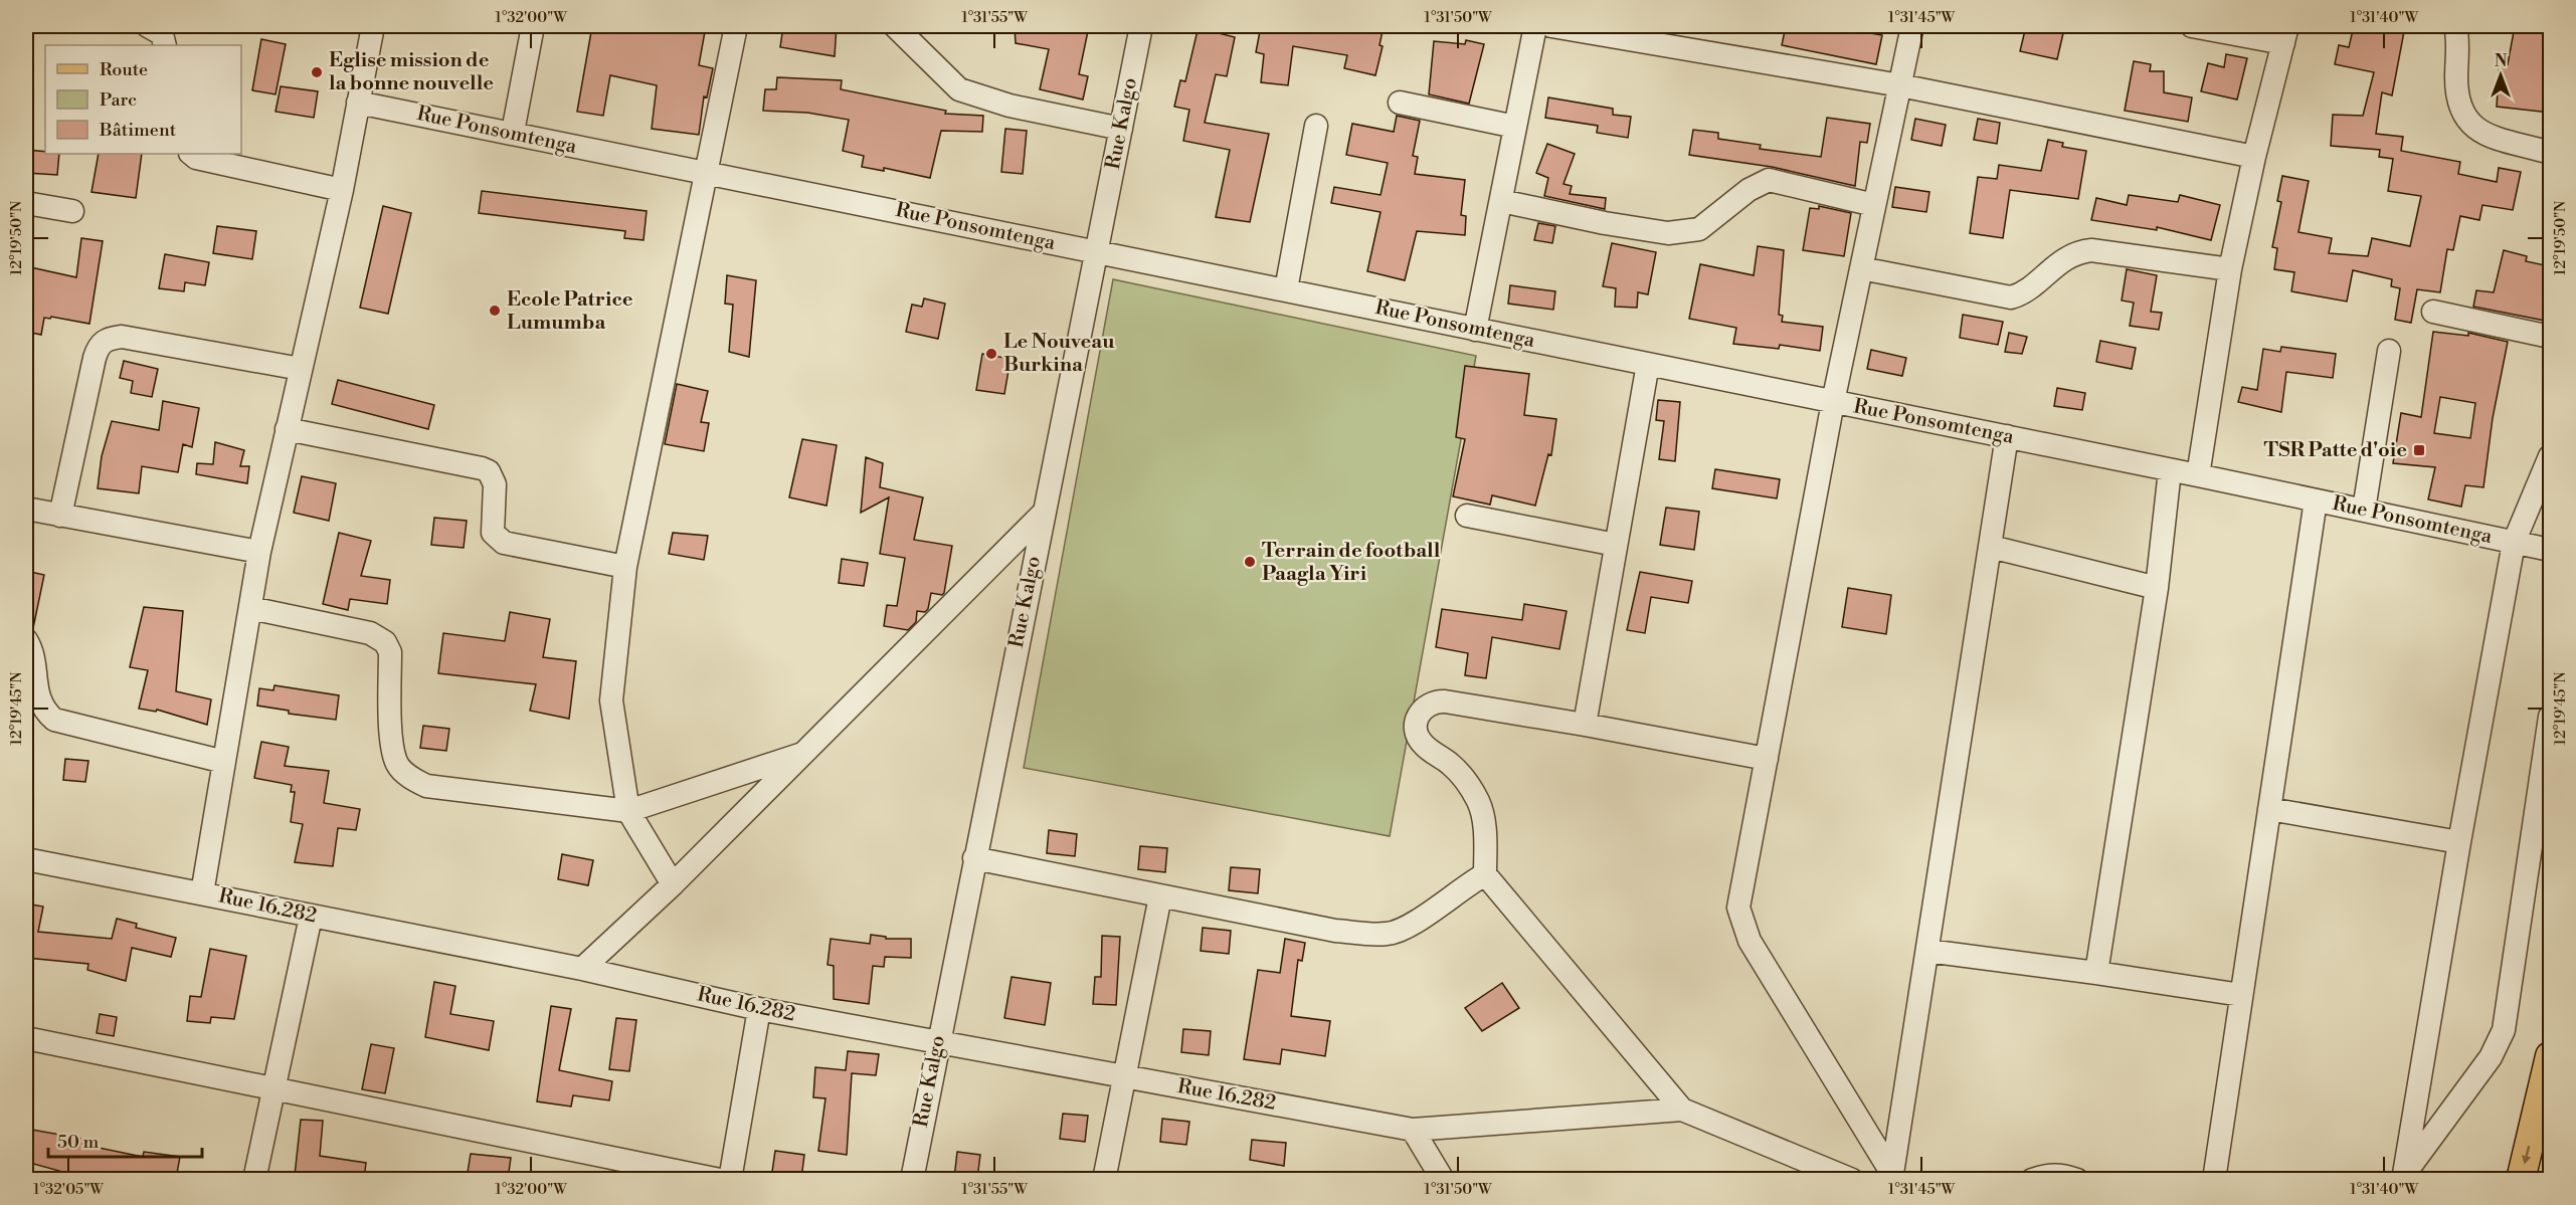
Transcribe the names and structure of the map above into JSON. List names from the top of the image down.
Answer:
{
  "streets": {
    "street": ["Rue Kalgo", "Rue Ponsomtenga", "Rue 16.282"]
  },
  "crossings": [
    ["Rue Kalgo", "Rue Ponsomtenga"],
    ["Rue Kalgo", "Rue 16.282"]
  ],
  "places": {
    "other": [
      "Eglise mission de la bonne nouvelle",
      "Ecole Patrice Lumumba",
      "Le Nouveau Burkina",
      "Terrain de football Paagla Yiri"
    ],
    "transit": ["TSR Patte d'oie"]
  },
  "legend": ["Route", "Parc", "Bâtiment"],
  "scale_bar": "50 m",
  "north": "top",
  "coordinates": [
    "1°32'00\"W",
    "1°31'55\"W",
    "1°31'50\"W",
    "1°31'45\"W",
    "1°31'40\"W",
    "12°19'50\"N",
    "12°19'45\"N",
    "1°32'05\"W"
  ]
}
